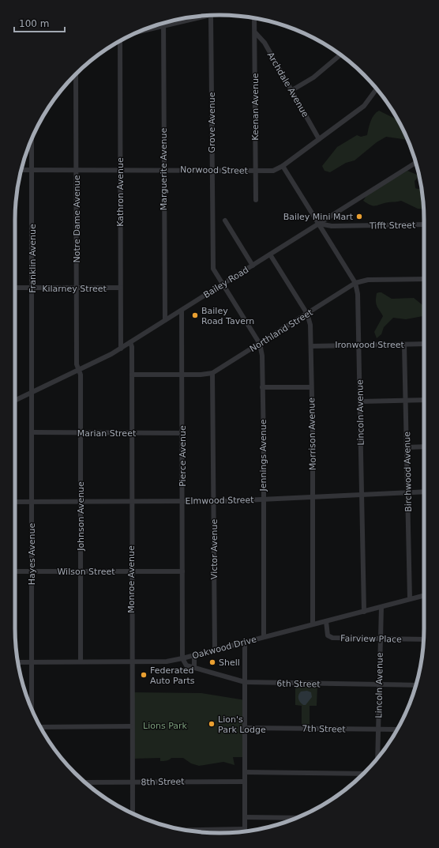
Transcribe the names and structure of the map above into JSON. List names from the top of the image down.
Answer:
{
  "streets": {
    "street": [
      "Archdale Avenue",
      "Keenan Avenue",
      "Grove Avenue",
      "Marguerite Avenue",
      "Norwood Street",
      "Kathron Avenue",
      "Notre Dame Avenue",
      "Tifft Street",
      "Franklin Avenue",
      "Bailey Road",
      "Kilarney Street",
      "Northland Street",
      "Ironwood Street",
      "Lincoln Avenue",
      "Marian Street",
      "Morrison Avenue",
      "Jennings Avenue",
      "Pierce Avenue",
      "Birchwood Avenue",
      "Elmwood Street",
      "Johnson Avenue",
      "Victor Avenue",
      "Hayes Avenue",
      "Wilson Street",
      "Monroe Avenue",
      "Fairview Place",
      "Oakwood Drive",
      "6th Street",
      "7th Street",
      "8th Street"
    ]
  },
  "crossings": [
    ["Archdale Avenue", "Keenan Avenue"],
    ["Archdale Avenue", "Norwood Street"],
    ["Keenan Avenue", "Norwood Street"],
    ["Grove Avenue", "Norwood Street"],
    ["Grove Avenue", "Bailey Road"],
    ["Grove Avenue", "Jennings Avenue"],
    ["Marguerite Avenue", "Norwood Street"],
    ["Marguerite Avenue", "Bailey Road"],
    ["Norwood Street", "Kathron Avenue"],
    ["Norwood Street", "Notre Dame Avenue"],
    ["Norwood Street", "Franklin Avenue"],
    ["Norwood Street", "Lincoln Avenue"],
    ["Kathron Avenue", "Bailey Road"],
    ["Kathron Avenue", "Kilarney Street"],
    ["Notre Dame Avenue", "Bailey Road"],
    ["Notre Dame Avenue", "Kilarney Street"],
    ["Notre Dame Avenue", "Johnson Avenue"],
    ["Tifft Street", "Bailey Road"],
    ["Tifft Street", "Lincoln Avenue"],
    ["Franklin Avenue", "Bailey Road"],
    ["Franklin Avenue", "Kilarney Street"],
    ["Franklin Avenue", "Hayes Avenue"],
    ["Bailey Road", "Lincoln Avenue"],
    ["Bailey Road", "Morrison Avenue"],
    ["Bailey Road", "Jennings Avenue"],
    ["Bailey Road", "Pierce Avenue"],
    ["Bailey Road", "Johnson Avenue"],
    ["Bailey Road", "Hayes Avenue"],
    ["Bailey Road", "Monroe Avenue"],
    ["Northland Street", "Lincoln Avenue"],
    ["Northland Street", "Morrison Avenue"],
    ["Northland Street", "Jennings Avenue"],
    ["Northland Street", "Pierce Avenue"],
    ["Northland Street", "Victor Avenue"],
    ["Northland Street", "Monroe Avenue"],
    ["Ironwood Street", "Lincoln Avenue"],
    ["Ironwood Street", "Morrison Avenue"],
    ["Ironwood Street", "Birchwood Avenue"],
    ["Lincoln Avenue", "Elmwood Street"],
    ["Lincoln Avenue", "Fairview Place"],
    ["Lincoln Avenue", "Oakwood Drive"],
    ["Lincoln Avenue", "6th Street"],
    ["Lincoln Avenue", "7th Street"],
    ["Marian Street", "Pierce Avenue"],
    ["Marian Street", "Johnson Avenue"],
    ["Marian Street", "Hayes Avenue"],
    ["Marian Street", "Monroe Avenue"],
    ["Morrison Avenue", "Elmwood Street"],
    ["Morrison Avenue", "Oakwood Drive"],
    ["Jennings Avenue", "Elmwood Street"],
    ["Jennings Avenue", "Oakwood Drive"],
    ["Pierce Avenue", "Elmwood Street"],
    ["Pierce Avenue", "Wilson Street"],
    ["Pierce Avenue", "Oakwood Drive"],
    ["Pierce Avenue", "6th Street"],
    ["Birchwood Avenue", "Elmwood Street"],
    ["Birchwood Avenue", "Oakwood Drive"],
    ["Elmwood Street", "Johnson Avenue"],
    ["Elmwood Street", "Victor Avenue"],
    ["Elmwood Street", "Hayes Avenue"],
    ["Elmwood Street", "Monroe Avenue"],
    ["Johnson Avenue", "Wilson Street"],
    ["Johnson Avenue", "Oakwood Drive"],
    ["Victor Avenue", "Oakwood Drive"],
    ["Hayes Avenue", "Wilson Street"],
    ["Hayes Avenue", "Oakwood Drive"],
    ["Wilson Street", "Monroe Avenue"],
    ["Monroe Avenue", "Oakwood Drive"],
    ["Monroe Avenue", "8th Street"],
    ["Fairview Place", "Oakwood Drive"],
    ["Oakwood Drive", "6th Street"]
  ],
  "parks": ["Lions Park"],
  "places": [
    "Bailey Mini Mart",
    "Bailey Road Tavern",
    "Shell",
    "Federated Auto Parts",
    "Lion's Park Lodge"
  ],
  "scale_bar": "100 m"
}
